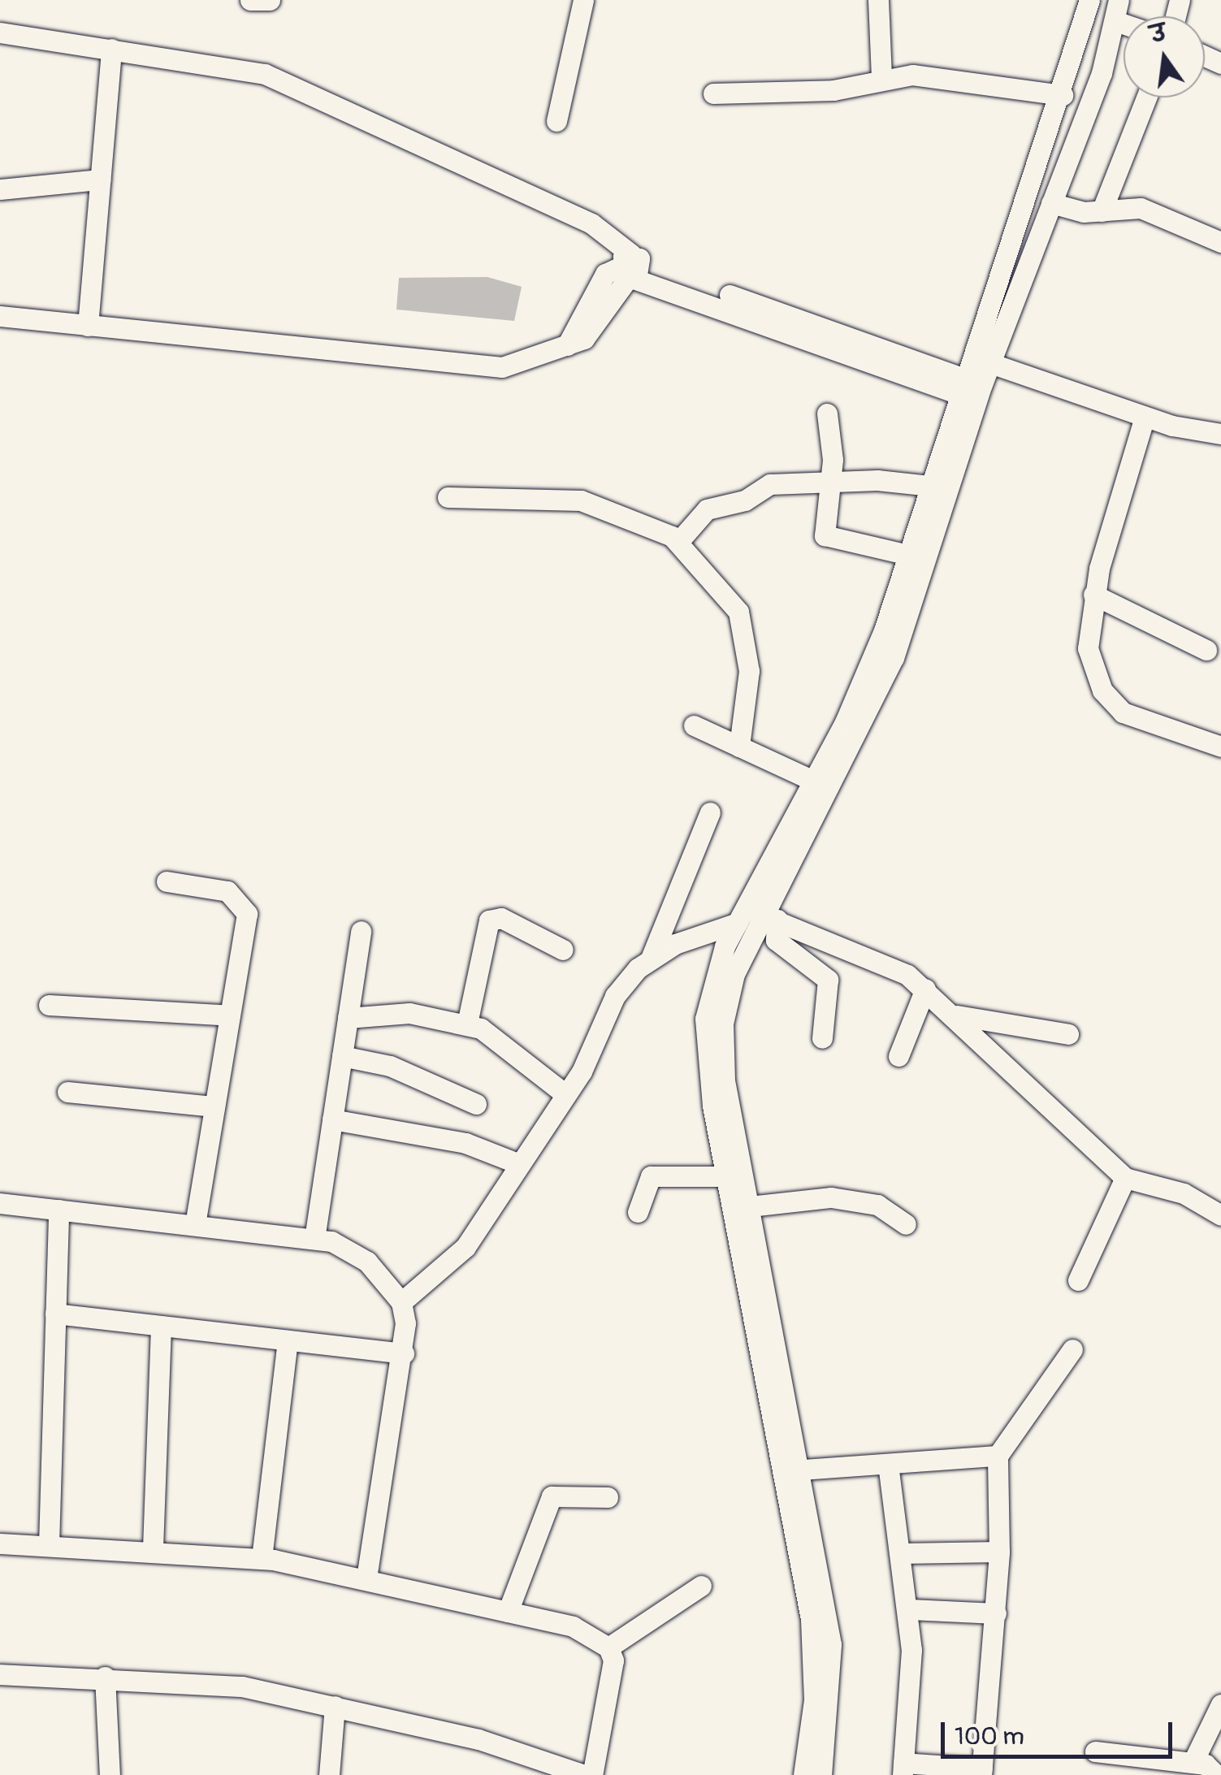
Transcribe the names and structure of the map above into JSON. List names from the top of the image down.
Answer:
{
  "scale_bar": "100 m",
  "north": "top"
}
